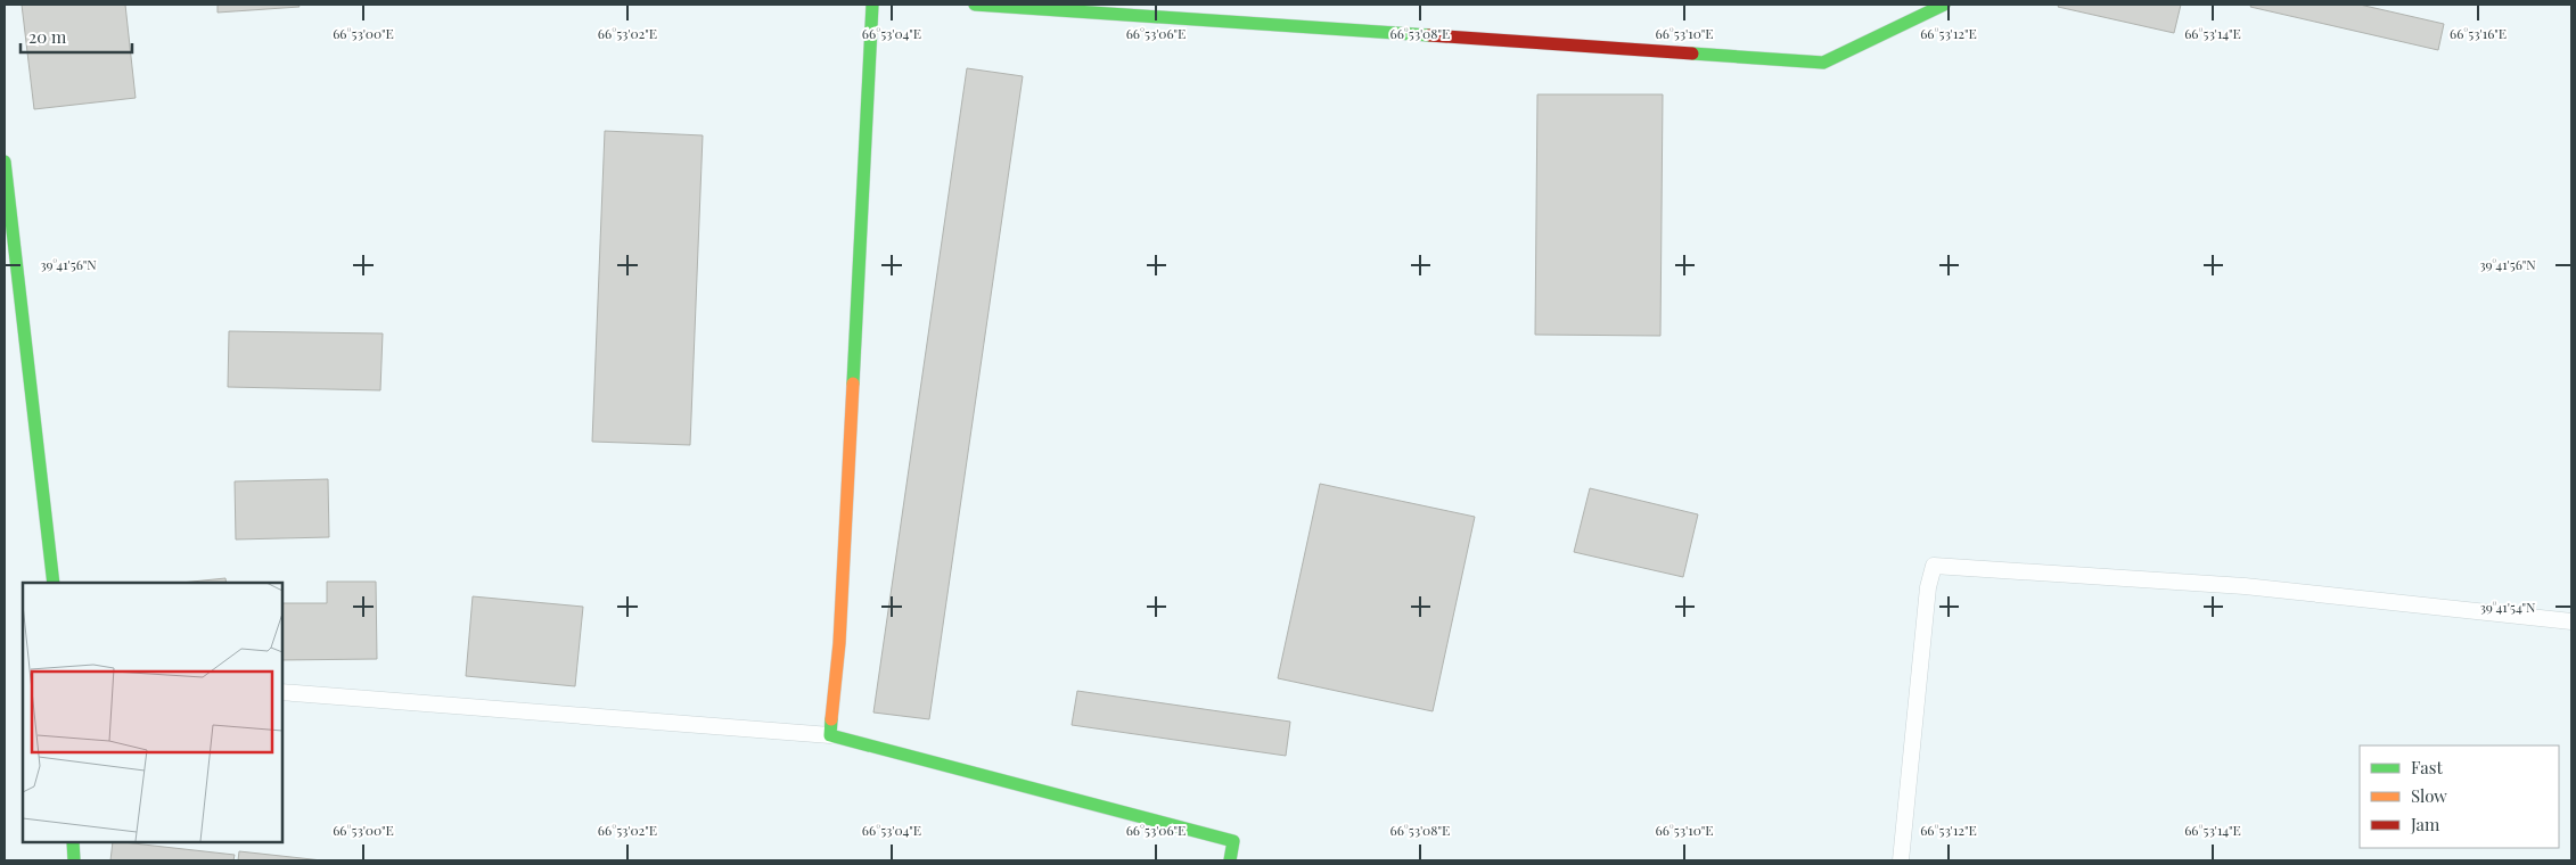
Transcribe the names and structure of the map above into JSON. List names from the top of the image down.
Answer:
{
  "legend": ["Fast", "Slow", "Jam"],
  "scale_bar": "20 m",
  "coordinates": [
    "66°53'00\"E",
    "66°53'02\"E",
    "66°53'04\"E",
    "66°53'06\"E",
    "66°53'08\"E",
    "66°53'10\"E",
    "66°53'12\"E",
    "66°53'14\"E",
    "66°53'16\"E",
    "39°41'56\"N",
    "39°41'54\"N"
  ]
}
